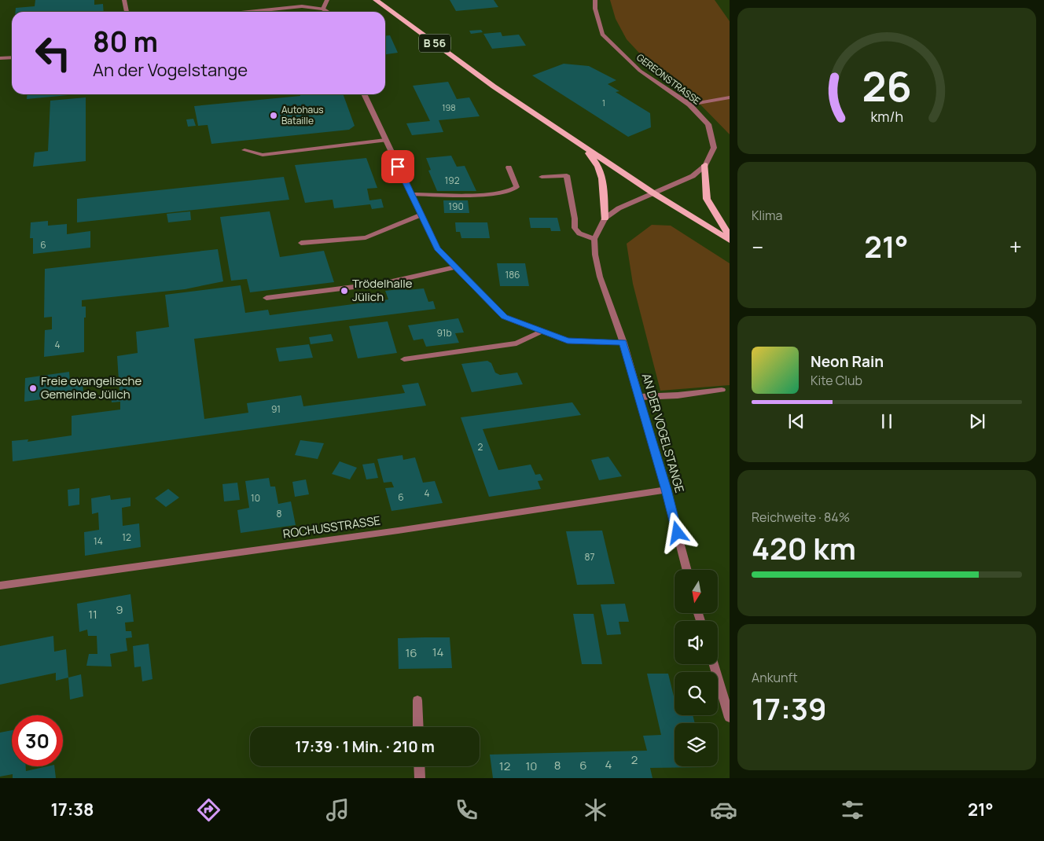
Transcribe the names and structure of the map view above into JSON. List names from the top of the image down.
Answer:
{
  "streets": {
    "main road": ["B 56"],
    "street": ["GEREONSTRASSE", "AN DER VOGELSTANGE", "ROCHUSSTRASSE"]
  },
  "crossings": [
    ["B 56", "GEREONSTRASSE"],
    ["AN DER VOGELSTANGE", "ROCHUSSTRASSE"]
  ],
  "places": ["Autohaus Bataille", "Trödelhalle Jülich", "Freie evangelische Gemeinde Jülich"],
  "house_numbers": [
    "1",
    "198",
    "192",
    "190",
    "6",
    "186",
    "91b",
    "4",
    "91",
    "2",
    "4",
    "6",
    "10",
    "8",
    "12",
    "14",
    "87",
    "9",
    "11",
    "14",
    "16",
    "2",
    "4",
    "8",
    "6",
    "12",
    "10"
  ],
  "north": "bottom",
  "page": {
    "turn": ["80 m", "An der Vogelstange"],
    "tile": [
      "Klima",
      ["Reichweite · 84%", "420 km"],
      ["Ankunft", "17:39"]
    ],
    "heat": ["−", "21°", "+"],
    "song": ["Neon Rain", "Kite Club"],
    "limit": "30",
    "trip": "17:39 · 1 Min. · 210 m",
    "tabs": ["17:38", "21°"],
    "gauge": ["26", "km/h"]
  }
}
